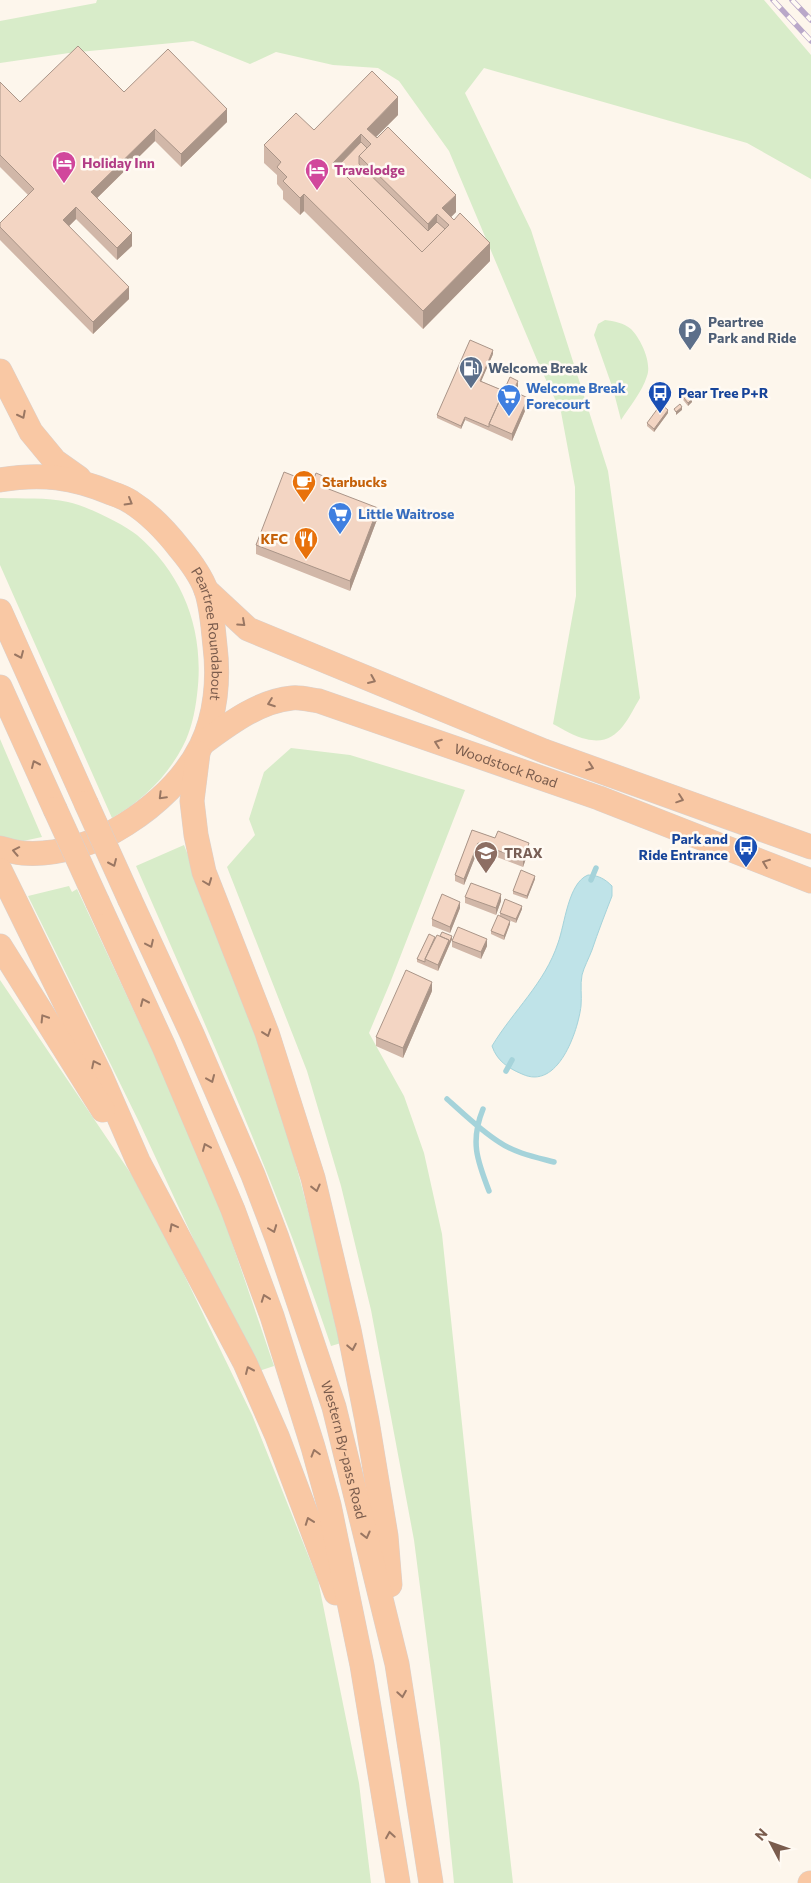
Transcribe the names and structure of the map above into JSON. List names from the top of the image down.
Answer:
{
  "streets": {
    "highway": ["Peartree Roundabout", "Woodstock Road", "Western By-pass Road"]
  },
  "crossings": [
    ["Peartree Roundabout", "Woodstock Road"]
  ],
  "places": {
    "hotel": ["Holiday Inn", "Travelodge"],
    "parking": ["Peartree Park and Ride"],
    "fuel station": ["Welcome Break"],
    "bus stop": ["Pear Tree P+R", "Park and Ride Entrance"],
    "supermarket": ["Welcome Break Forecourt", "Little Waitrose"],
    "cafe": ["Starbucks"],
    "restaurant": ["KFC"],
    "school or university": ["TRAX"]
  },
  "north": "top left"
}
